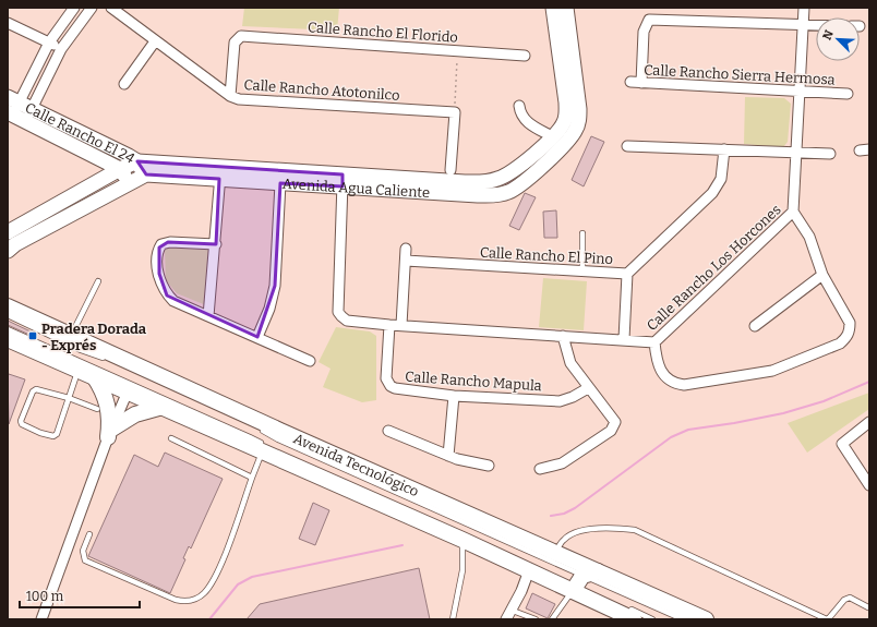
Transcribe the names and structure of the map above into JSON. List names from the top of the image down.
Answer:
{
  "streets": {
    "main road": ["Avenida Tecnológico"],
    "street": [
      "Calle Rancho El Florido",
      "Calle Rancho Sierra Hermosa",
      "Calle Rancho Atotonilco",
      "Calle Rancho El 24",
      "Avenida Agua Caliente",
      "Calle Rancho El Pino",
      "Calle Rancho Los Horcones",
      "Calle Rancho Mapula"
    ]
  },
  "crossings": [
    ["Calle Rancho El Florido", "Calle Rancho Atotonilco"],
    ["Calle Rancho Sierra Hermosa", "Calle Rancho Los Horcones"],
    ["Calle Rancho El 24", "Avenida Agua Caliente"],
    ["Avenida Agua Caliente", "Calle Rancho Los Horcones"],
    ["Calle Rancho Los Horcones", "Calle Rancho Mapula"]
  ],
  "places": {
    "transit": ["Pradera Dorada - Exprés"]
  },
  "scale_bar": "100 m",
  "north": "top left"
}
